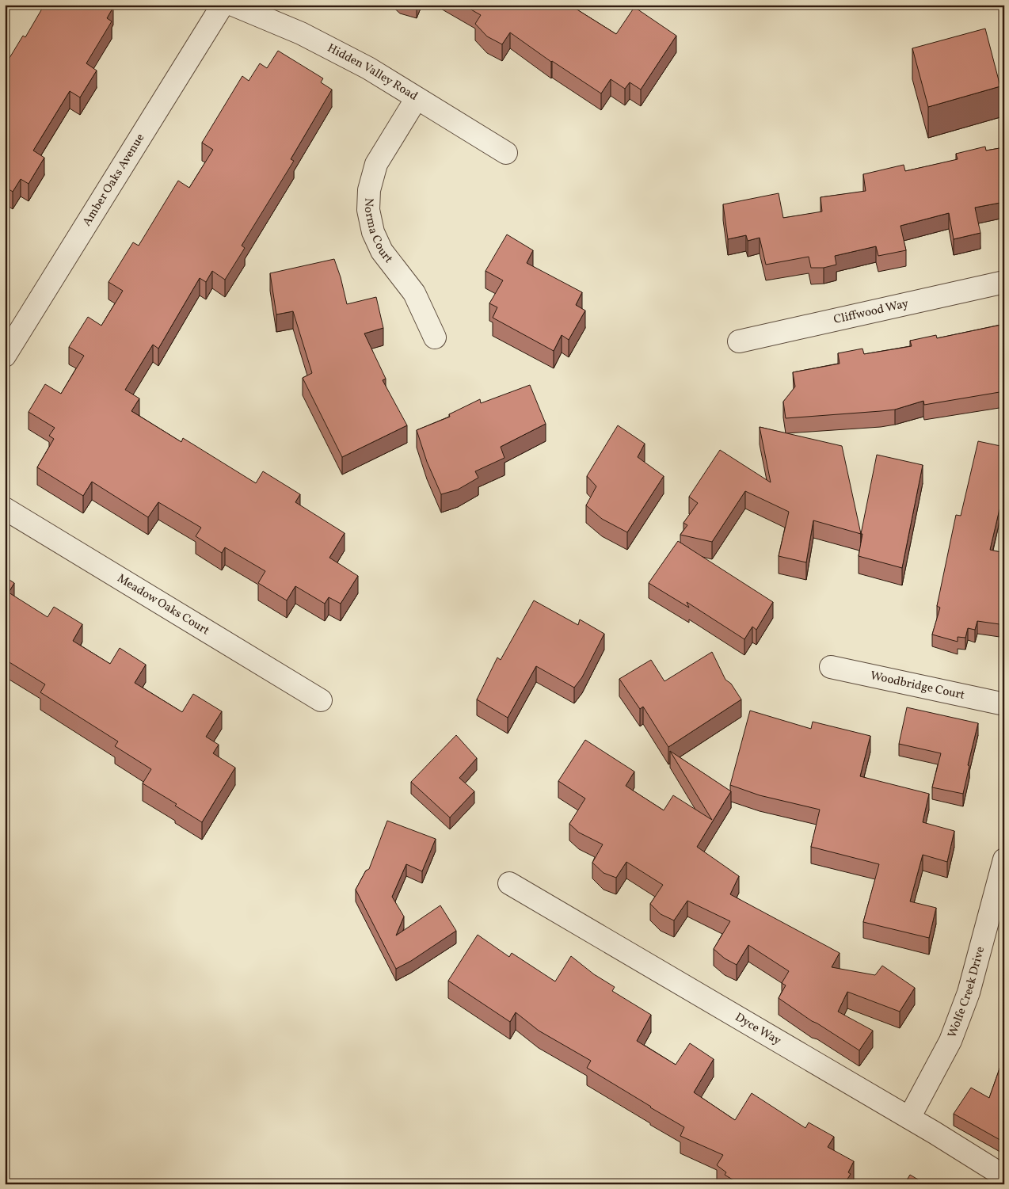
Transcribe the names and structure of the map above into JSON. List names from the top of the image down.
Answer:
{
  "streets": {
    "street": [
      "Hidden Valley Road",
      "Amber Oaks Avenue",
      "Norma Court",
      "Cliffwood Way",
      "Meadow Oaks Court",
      "Woodbridge Court",
      "Wolfe Creek Drive",
      "Dyce Way"
    ]
  },
  "crossings": [
    ["Hidden Valley Road", "Norma Court"],
    ["Wolfe Creek Drive", "Dyce Way"]
  ]
}
